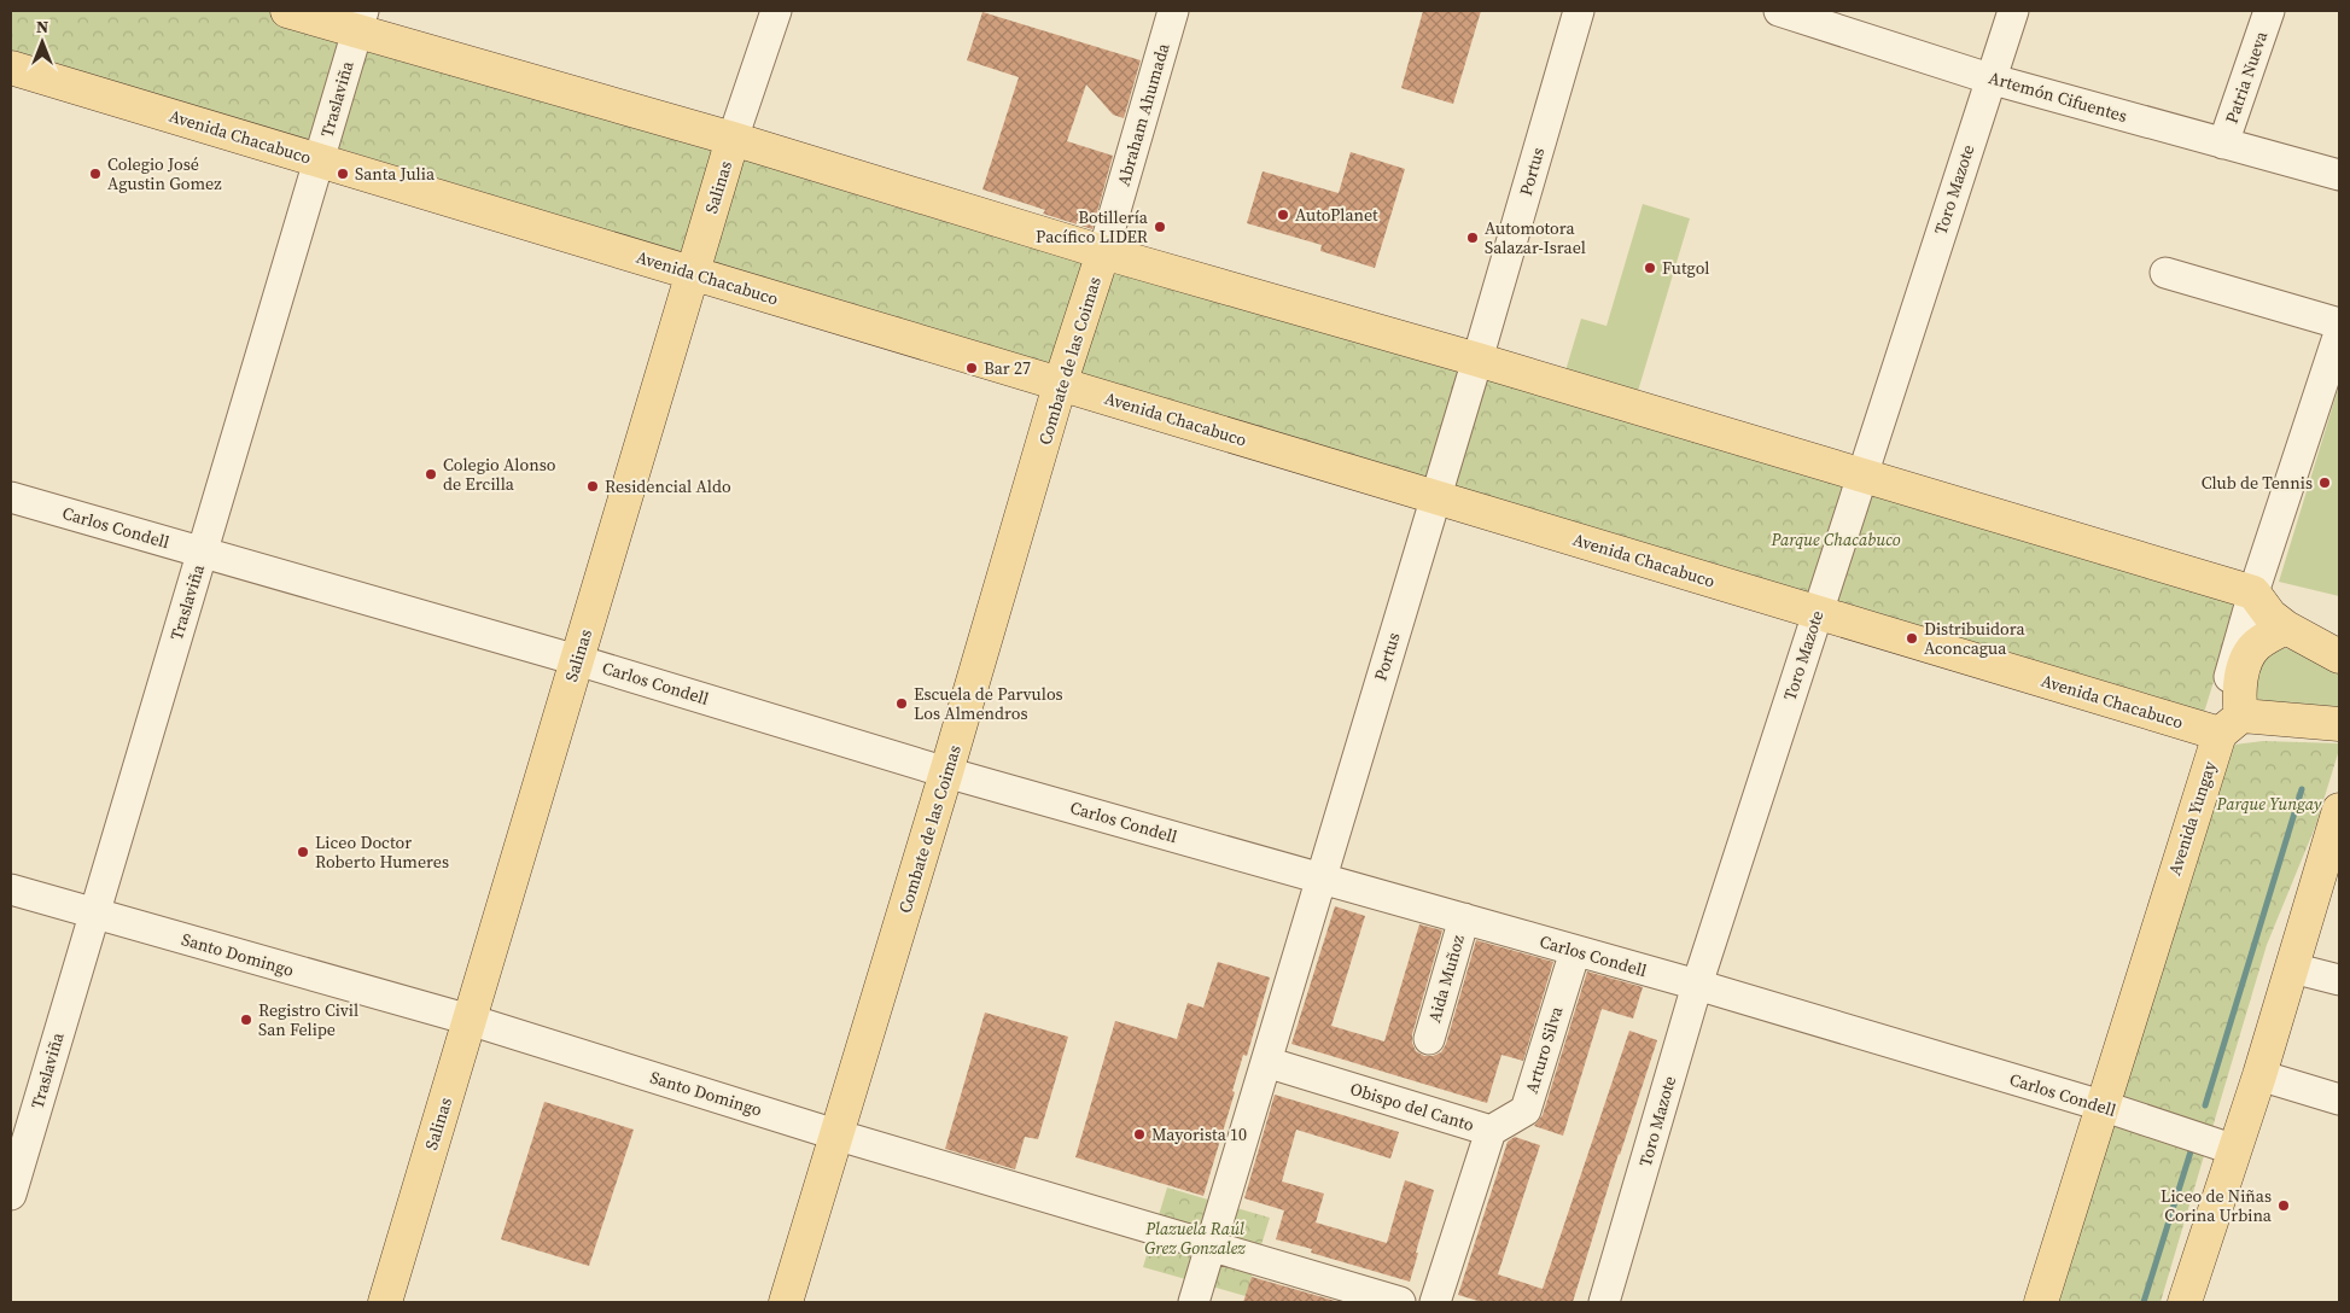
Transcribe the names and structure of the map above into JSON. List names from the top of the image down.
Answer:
{
  "streets": {
    "main road": [
      "Avenida Chacabuco",
      "Salinas",
      "Combate de las Coimas",
      "Avenida Yungay"
    ],
    "street": [
      "Patria Nueva",
      "Artemón Cifuentes",
      "Traslaviña",
      "Abraham Ahumada",
      "Portus",
      "Toro Mazote",
      "Carlos Condell",
      "Santo Domingo",
      "Aida Muñoz",
      "Arturo Silva",
      "Obispo del Canto"
    ]
  },
  "crossings": [
    ["Patria Nueva", "Artemón Cifuentes"],
    ["Artemón Cifuentes", "Toro Mazote"],
    ["Traslaviña", "Avenida Chacabuco"],
    ["Traslaviña", "Carlos Condell"],
    ["Traslaviña", "Santo Domingo"],
    ["Abraham Ahumada", "Combate de las Coimas"],
    ["Avenida Chacabuco", "Portus"],
    ["Avenida Chacabuco", "Salinas"],
    ["Avenida Chacabuco", "Toro Mazote"],
    ["Avenida Chacabuco", "Combate de las Coimas"],
    ["Avenida Chacabuco", "Avenida Yungay"],
    ["Portus", "Carlos Condell"],
    ["Portus", "Santo Domingo"],
    ["Portus", "Obispo del Canto"],
    ["Salinas", "Carlos Condell"],
    ["Salinas", "Santo Domingo"],
    ["Toro Mazote", "Carlos Condell"],
    ["Combate de las Coimas", "Carlos Condell"],
    ["Combate de las Coimas", "Santo Domingo"],
    ["Carlos Condell", "Avenida Yungay"],
    ["Carlos Condell", "Aida Muñoz"],
    ["Carlos Condell", "Arturo Silva"],
    ["Arturo Silva", "Obispo del Canto"]
  ],
  "parks": ["Parque Chacabuco", "Parque Yungay", "Plazuela Raúl Grez Gonzalez"],
  "places": [
    "Colegio José Agustin Gomez",
    "Santa Julia",
    "AutoPlanet",
    "Botillería Pacífico LIDER",
    "Automotora Salazar-Israel",
    "Futgol",
    "Bar 27",
    "Colegio Alonso de Ercilla",
    "Club de Tennis",
    "Residencial Aldo",
    "Distribuidora Aconcagua",
    "Escuela de Parvulos Los Almendros",
    "Liceo Doctor Roberto Humeres",
    "Registro Civil San Felipe",
    "Mayorista 10",
    "Liceo de Niñas Corina Urbina"
  ],
  "north": "top"
}
